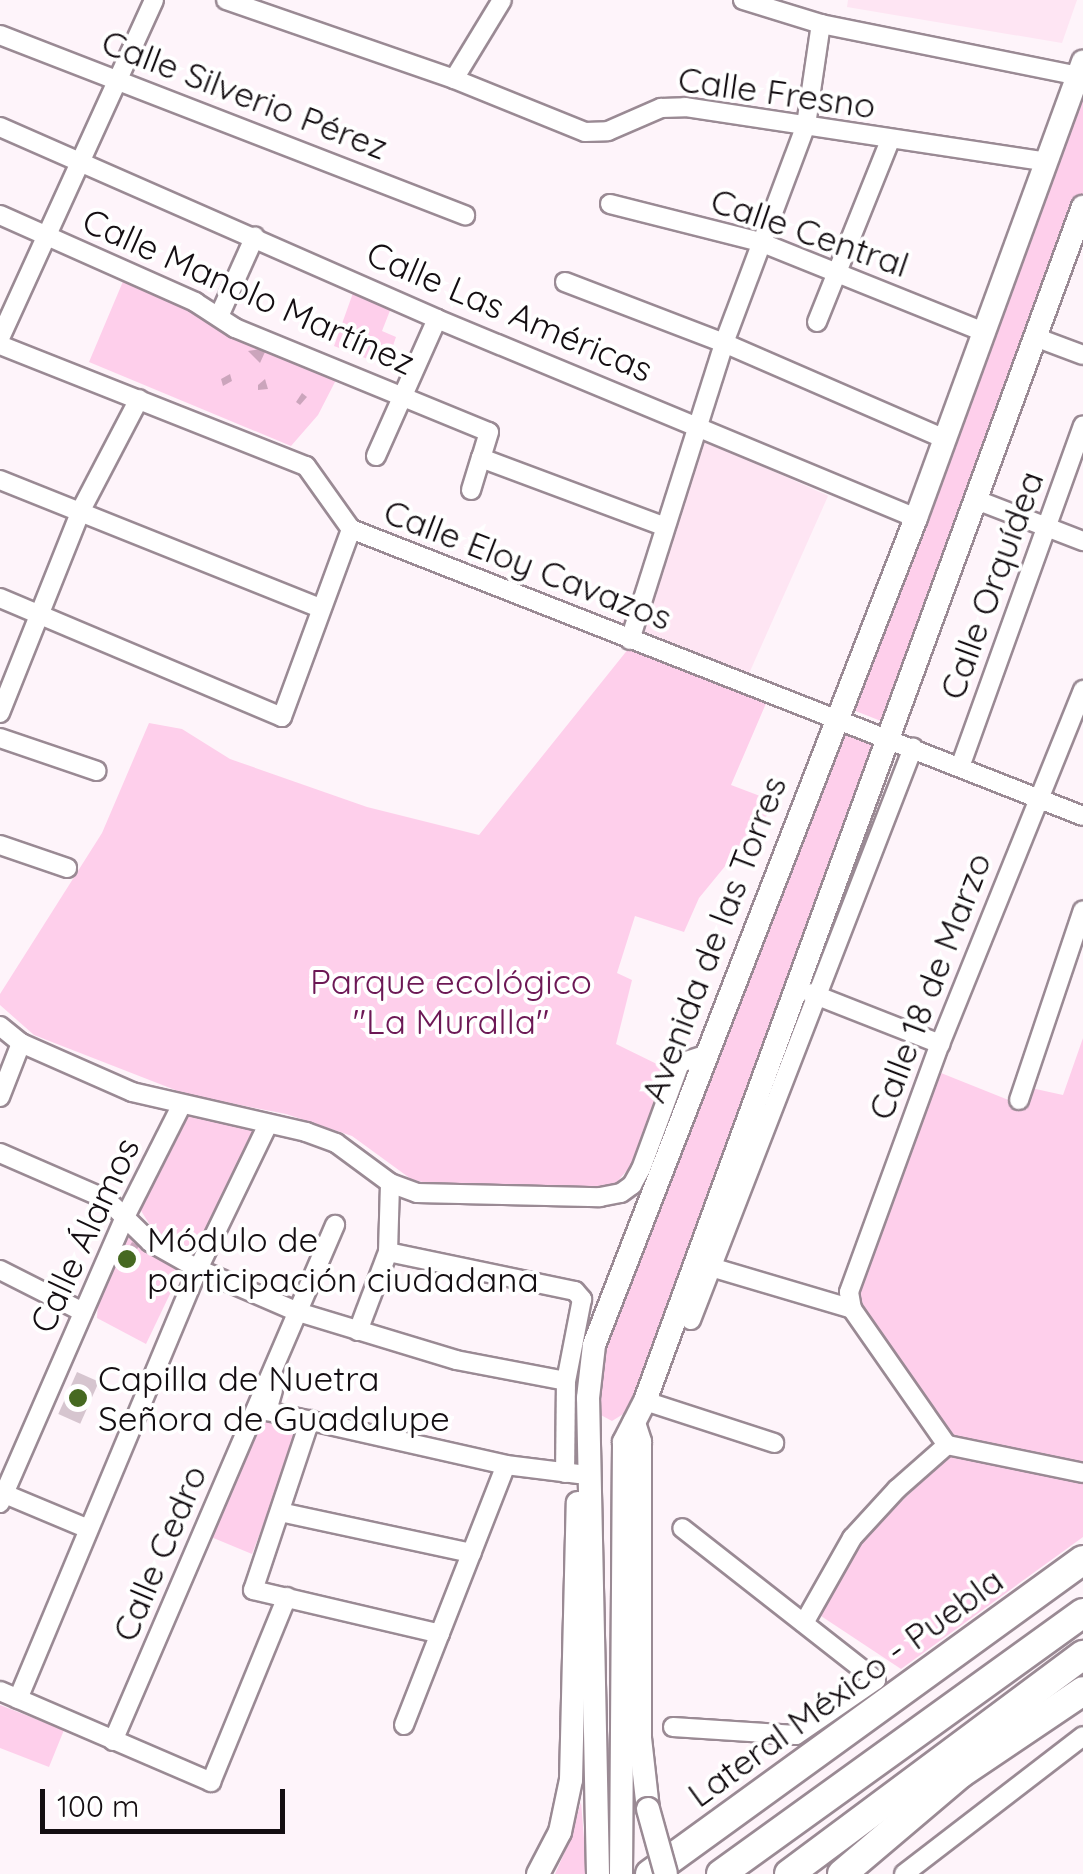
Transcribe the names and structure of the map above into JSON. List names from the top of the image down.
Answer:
{
  "streets": {
    "highway": ["Lateral México - Puebla"],
    "main road": ["Avenida de las Torres"],
    "street": [
      "Calle Fresno",
      "Calle Silverio Pérez",
      "Calle Central",
      "Calle Manolo Martínez",
      "Calle Las Américas",
      "Calle Eloy Cavazos",
      "Calle Orquídea",
      "Calle 18 de Marzo",
      "Calle Álamos",
      "Calle Cedro"
    ]
  },
  "crossings": [
    ["Calle Fresno", "Avenida de las Torres"],
    ["Calle Central", "Avenida de las Torres"],
    ["Calle Las Américas", "Avenida de las Torres"],
    ["Calle Eloy Cavazos", "Calle Orquídea"],
    ["Calle Eloy Cavazos", "Avenida de las Torres"],
    ["Calle Eloy Cavazos", "Calle 18 de Marzo"]
  ],
  "parks": ["Parque ecológico \"La Muralla\""],
  "places": ["Módulo de participación ciudadana", "Capilla de Nuetra Señora de Guadalupe"],
  "scale_bar": "100 m"
}
